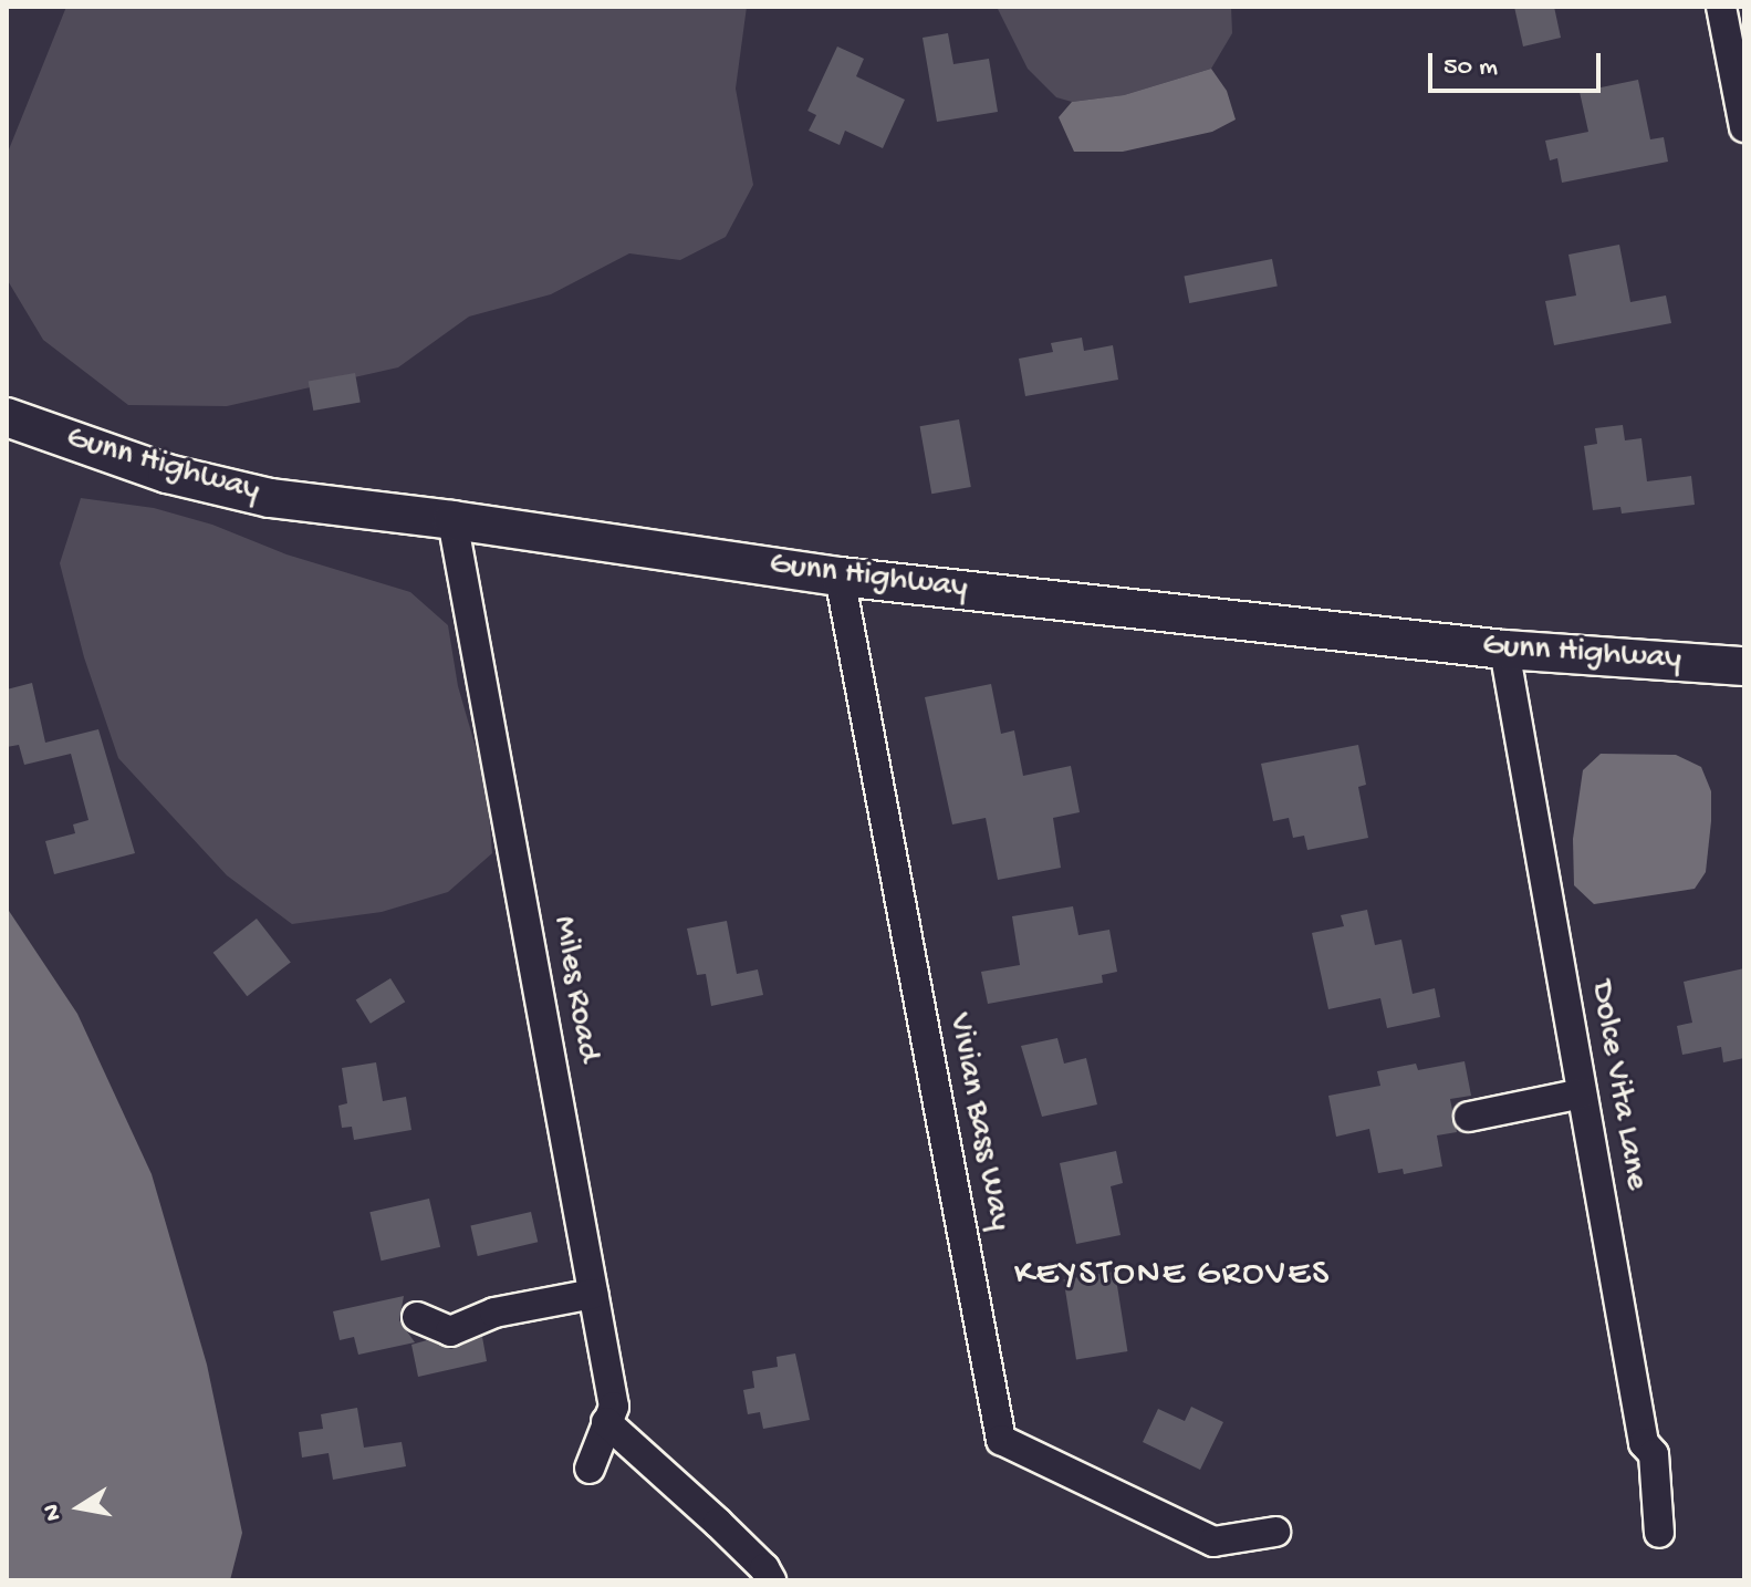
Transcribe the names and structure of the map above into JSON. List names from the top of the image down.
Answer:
{
  "streets": {
    "main road": ["Gunn Highway"],
    "street": ["Miles Road", "Dolce Vita Lane", "Vivian Bass Way"]
  },
  "crossings": [
    ["Gunn Highway", "Miles Road"],
    ["Gunn Highway", "Dolce Vita Lane"],
    ["Gunn Highway", "Vivian Bass Way"]
  ],
  "districts": ["KEYSTONE GROVES"],
  "scale_bar": "50 m",
  "north": "left"
}
